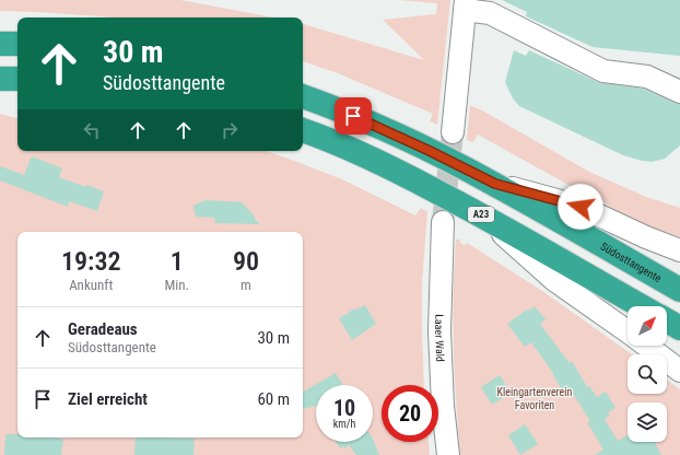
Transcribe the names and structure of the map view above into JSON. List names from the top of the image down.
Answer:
{
  "streets": {
    "highway": ["A23", "Südosttangente"],
    "street": ["Laaer Wald"]
  },
  "parks": ["Kleingartenverein Favoriten"],
  "north": "top right",
  "page": {
    "turn": ["30 m", "Südosttangente"],
    "eta": [
      "19:32",
      "Ankunft",
      "1",
      "Min.",
      "90",
      "m"
    ],
    "list": [
      {
        "name": "Geradeaus",
        "note": "Südosttangente",
        "value": "30 m"
      },
      {
        "name": "Ziel erreicht",
        "value": "60 m"
      }
    ],
    "speed": "10 km/h",
    "limit": "20"
  }
}
